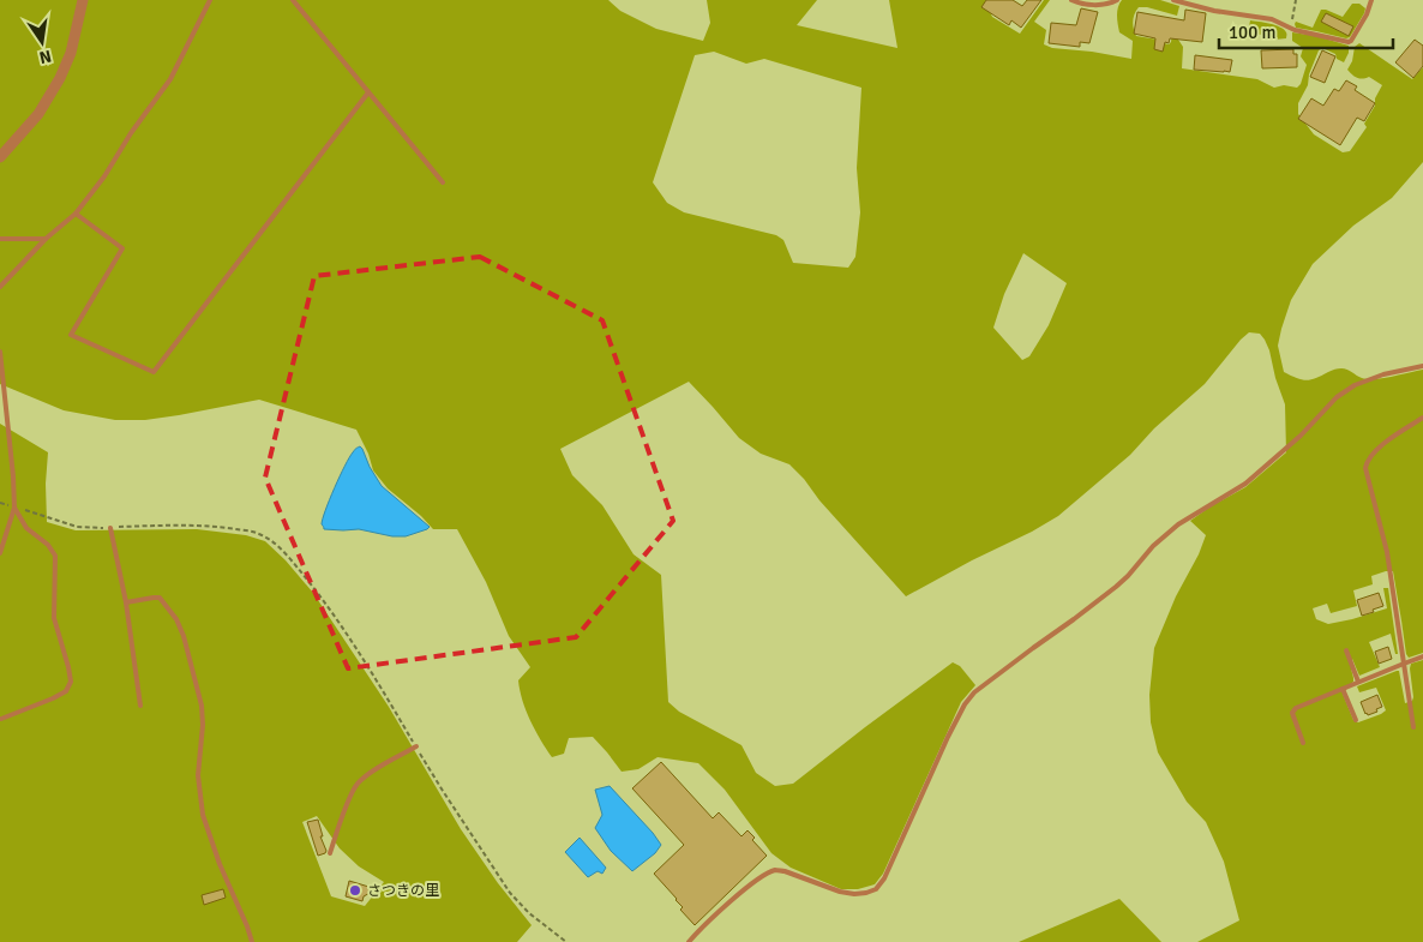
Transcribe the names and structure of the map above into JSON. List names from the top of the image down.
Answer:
{
  "places": ["さつきの里"],
  "scale_bar": "100 m",
  "north": "bottom"
}
